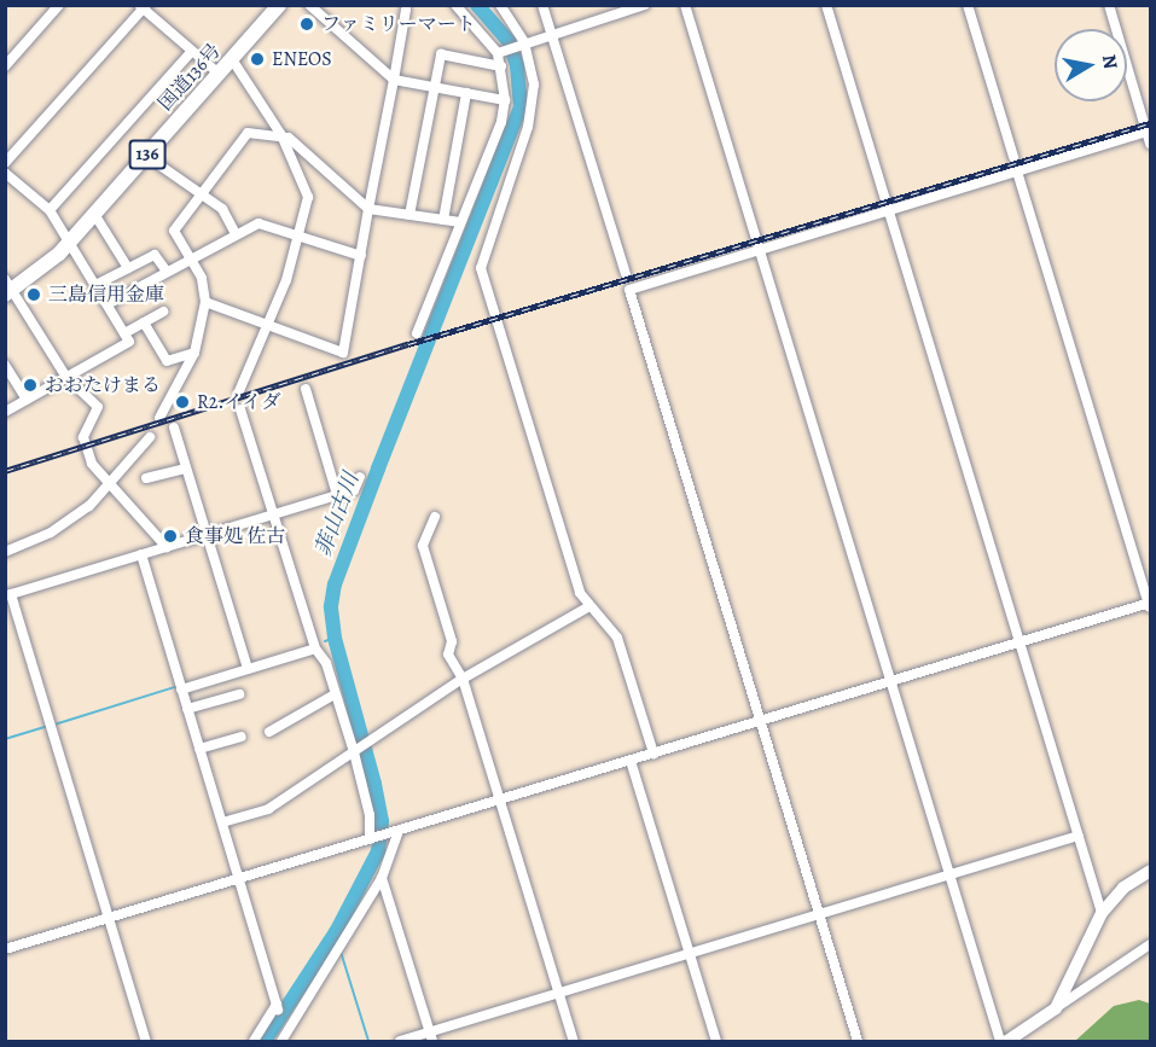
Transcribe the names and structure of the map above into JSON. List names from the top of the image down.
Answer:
{
  "streets": {
    "highway": ["国道136号", "136"]
  },
  "water": ["菲山古川"],
  "places": [
    "ファミリーマート",
    "ENEOS",
    "三島信用金庫",
    "おおたけまる",
    "R2.イイダ",
    "食事処 佐古"
  ],
  "north": "right"
}
